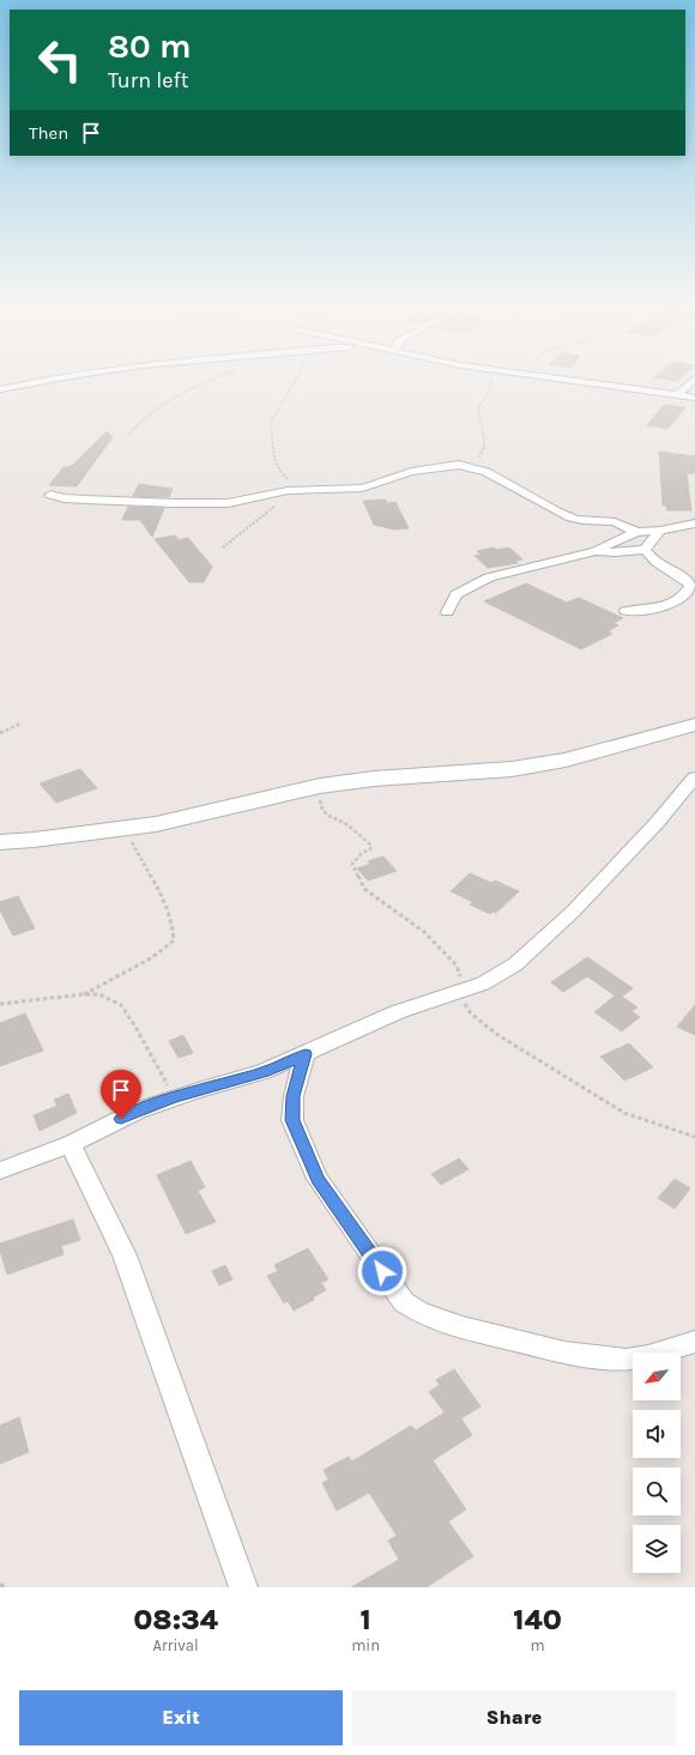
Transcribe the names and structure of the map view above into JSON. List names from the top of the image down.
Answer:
{
  "north": "bottom left",
  "page": {
    "turn": ["80 m", "Turn left"],
    "then": "Then",
    "eta": [
      "08:34",
      "Arrival",
      "1",
      "min",
      "140",
      "m"
    ],
    "buttons": ["Exit", "Share"]
  }
}
